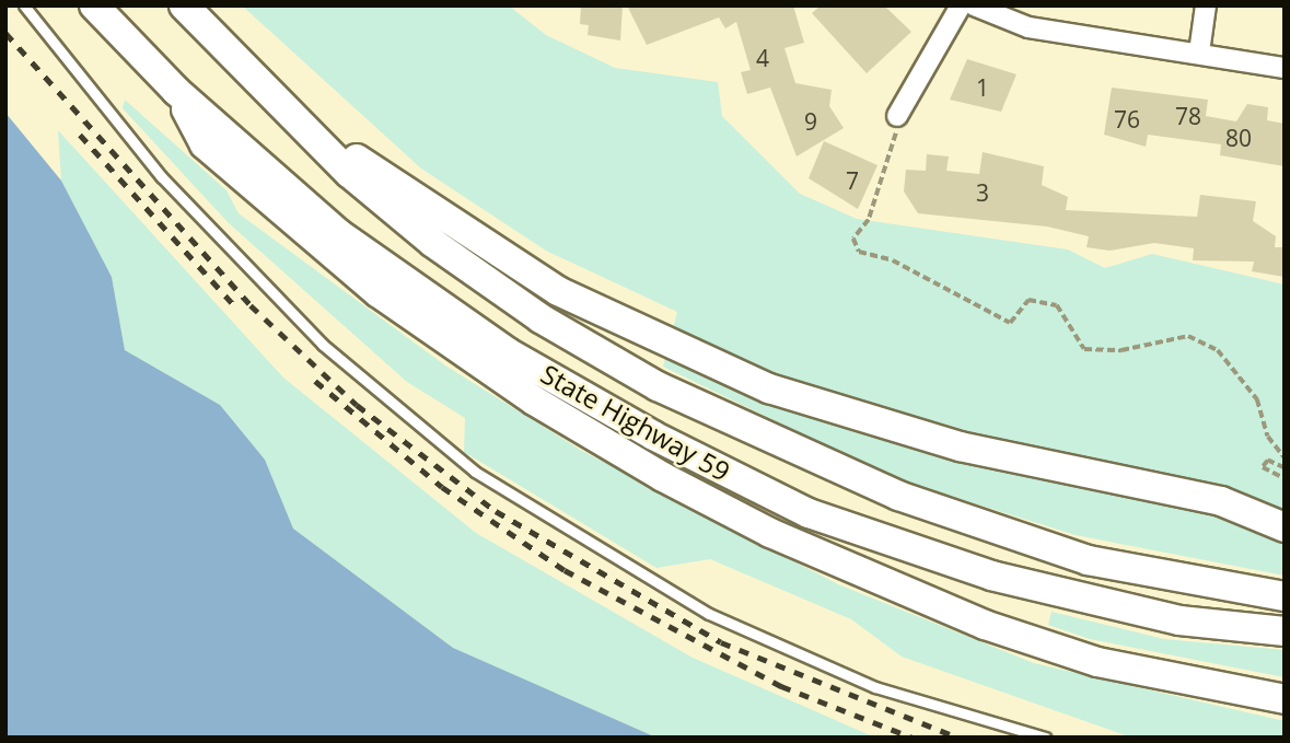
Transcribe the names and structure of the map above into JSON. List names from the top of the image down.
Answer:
{
  "streets": {
    "main road": ["State Highway 59"]
  },
  "house_numbers": [
    "4",
    "1",
    "78",
    "76",
    "9",
    "80",
    "7",
    "3"
  ]
}
